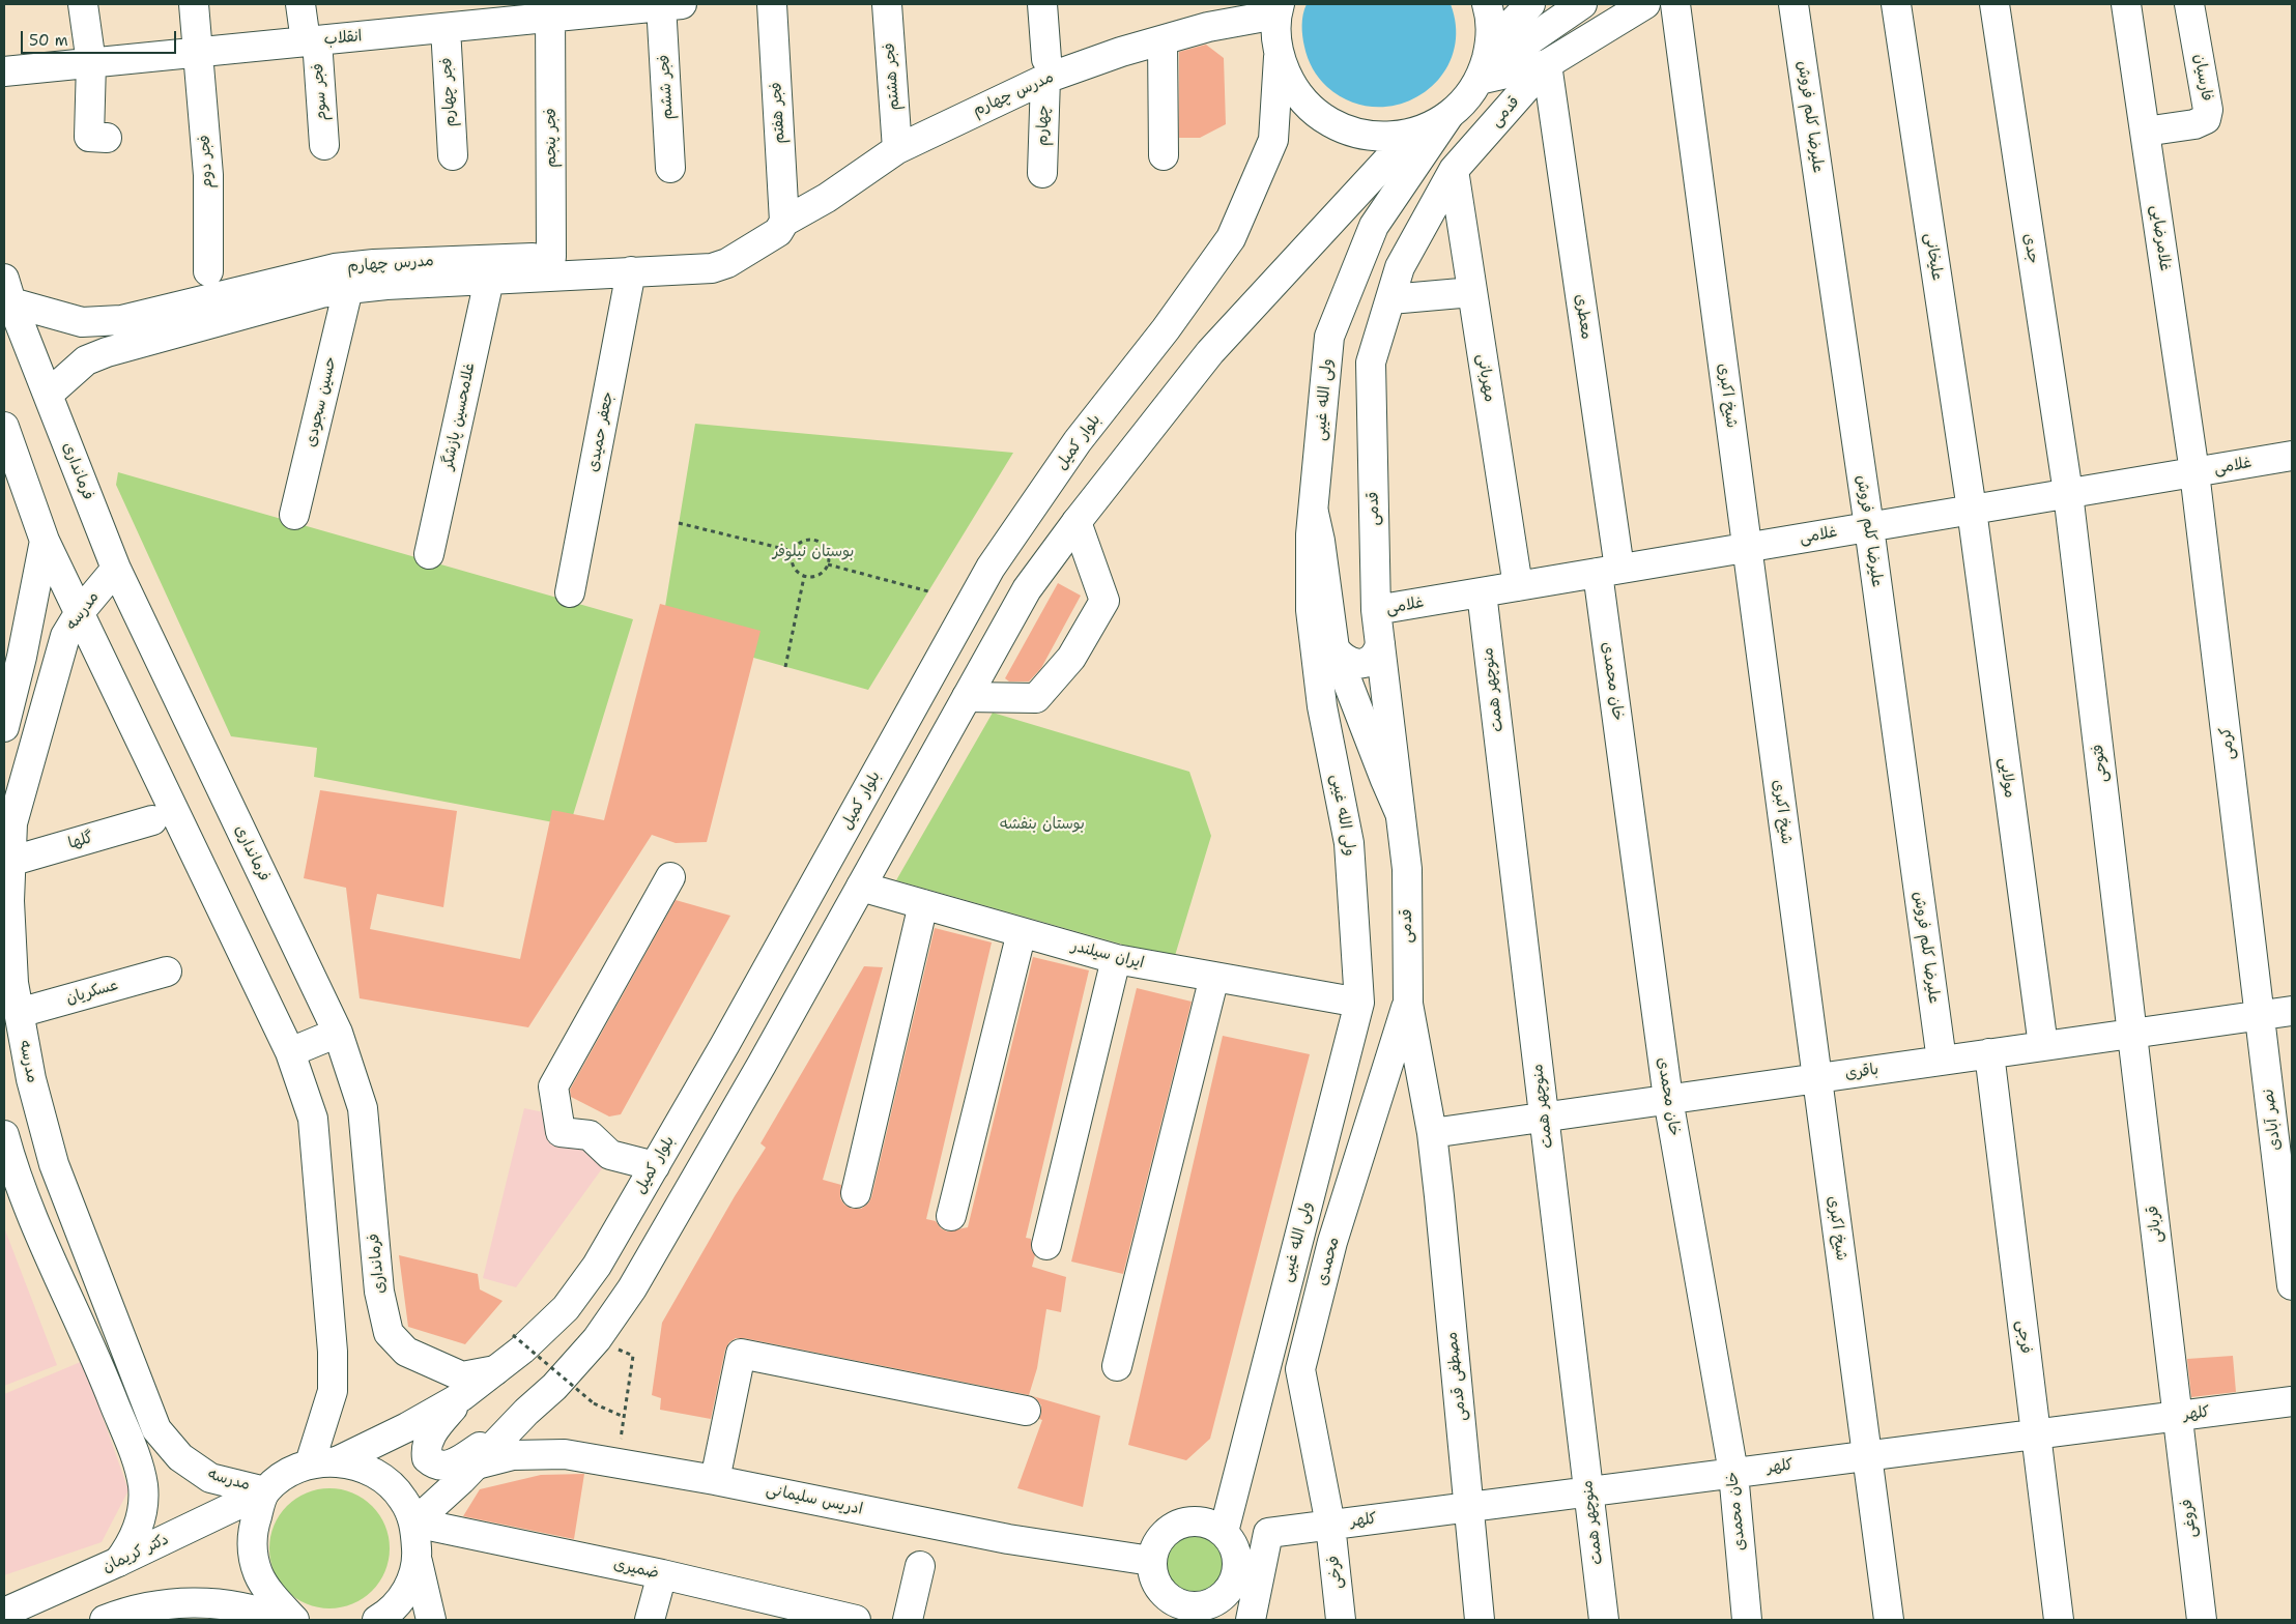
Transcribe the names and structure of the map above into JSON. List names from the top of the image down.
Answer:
{
  "streets": {
    "street": [
      "انقلاب",
      "فجر هشتم",
      "فارسیان",
      "فجر ششم",
      "فجر سوم",
      "فجر چهارم",
      "مدرس چهارم",
      "قدمی",
      "فجر هفتم",
      "علیرضا کلم فروش",
      "چهارم",
      "فجر پنجم",
      "فجر دوم",
      "غلامرضایی",
      "جدی",
      "علیخانی",
      "معطری",
      "مهربانی",
      "شیخ اکبری",
      "ولی الله غیبی",
      "حسین سجودی",
      "غلامحسین پازشگر",
      "جعفر حمیدی",
      "بلوار کمیل",
      "غلامی",
      "فرمانداری",
      "مدرسه",
      "خان محمدی",
      "منوچهر همت",
      "کرمی",
      "فتوحی",
      "مولایی",
      "گلها",
      "ایران سیلندر",
      "عسکریان",
      "باقری",
      "نصر آبادی",
      "قربانی",
      "محمدی",
      "فرجی",
      "مصطفی قدمی",
      "کلهر",
      "ادریس سلیمانی",
      "فروغی",
      "دکتر کریمان",
      "ضمیری",
      "فرخی"
    ]
  },
  "crossings": [
    ["انقلاب", "فجر ششم"],
    ["انقلاب", "فجر سوم"],
    ["انقلاب", "فجر چهارم"],
    ["انقلاب", "فجر پنجم"],
    ["انقلاب", "فجر دوم"],
    ["فجر هشتم", "مدرس چهارم"],
    ["فارسیان", "غلامرضایی"],
    ["مدرس چهارم", "فجر هفتم"],
    ["مدرس چهارم", "چهارم"],
    ["مدرس چهارم", "فجر پنجم"],
    ["مدرس چهارم", "حسین سجودی"],
    ["مدرس چهارم", "غلامحسین پازشگر"],
    ["مدرس چهارم", "جعفر حمیدی"],
    ["مدرس چهارم", "فرمانداری"],
    ["قدمی", "معطری"],
    ["قدمی", "مهربانی"],
    ["قدمی", "غلامی"],
    ["قدمی", "محمدی"],
    ["قدمی", "مصطفی قدمی"],
    ["علیرضا کلم فروش", "غلامی"],
    ["علیرضا کلم فروش", "باقری"],
    ["غلامرضایی", "غلامی"],
    ["غلامرضایی", "کرمی"],
    ["جدی", "غلامی"],
    ["جدی", "فتوحی"],
    ["علیخانی", "غلامی"],
    ["علیخانی", "مولایی"],
    ["معطری", "غلامی"],
    ["معطری", "خان محمدی"],
    ["مهربانی", "غلامی"],
    ["شیخ اکبری", "غلامی"],
    ["شیخ اکبری", "باقری"],
    ["شیخ اکبری", "کلهر"],
    ["ولی الله غیبی", "ایران سیلندر"],
    ["ولی الله غیبی", "ادریس سلیمانی"],
    ["بلوار کمیل", "فرمانداری"],
    ["بلوار کمیل", "مدرسه"],
    ["بلوار کمیل", "دکتر کریمان"],
    ["غلامی", "خان محمدی"],
    ["غلامی", "منوچهر همت"],
    ["غلامی", "کرمی"],
    ["غلامی", "فتوحی"],
    ["غلامی", "مولایی"],
    ["فرمانداری", "مدرسه"],
    ["مدرسه", "گلها"],
    ["مدرسه", "عسکریان"],
    ["مدرسه", "دکتر کریمان"],
    ["خان محمدی", "باقری"],
    ["خان محمدی", "کلهر"],
    ["منوچهر همت", "باقری"],
    ["منوچهر همت", "کلهر"],
    ["کرمی", "باقری"],
    ["کرمی", "نصر آبادی"],
    ["فتوحی", "باقری"],
    ["فتوحی", "قربانی"],
    ["مولایی", "باقری"],
    ["باقری", "نصر آبادی"],
    ["باقری", "قربانی"],
    ["باقری", "فرجی"],
    ["باقری", "مصطفی قدمی"],
    ["قربانی", "کلهر"],
    ["قربانی", "فروغی"],
    ["محمدی", "مصطفی قدمی"],
    ["محمدی", "کلهر"],
    ["محمدی", "فرخی"],
    ["فرجی", "کلهر"],
    ["مصطفی قدمی", "کلهر"],
    ["کلهر", "فروغی"],
    ["کلهر", "فرخی"]
  ],
  "parks": ["بوستان نیلوفر", "بوستان بنفشه"],
  "scale_bar": "50 m"
}
